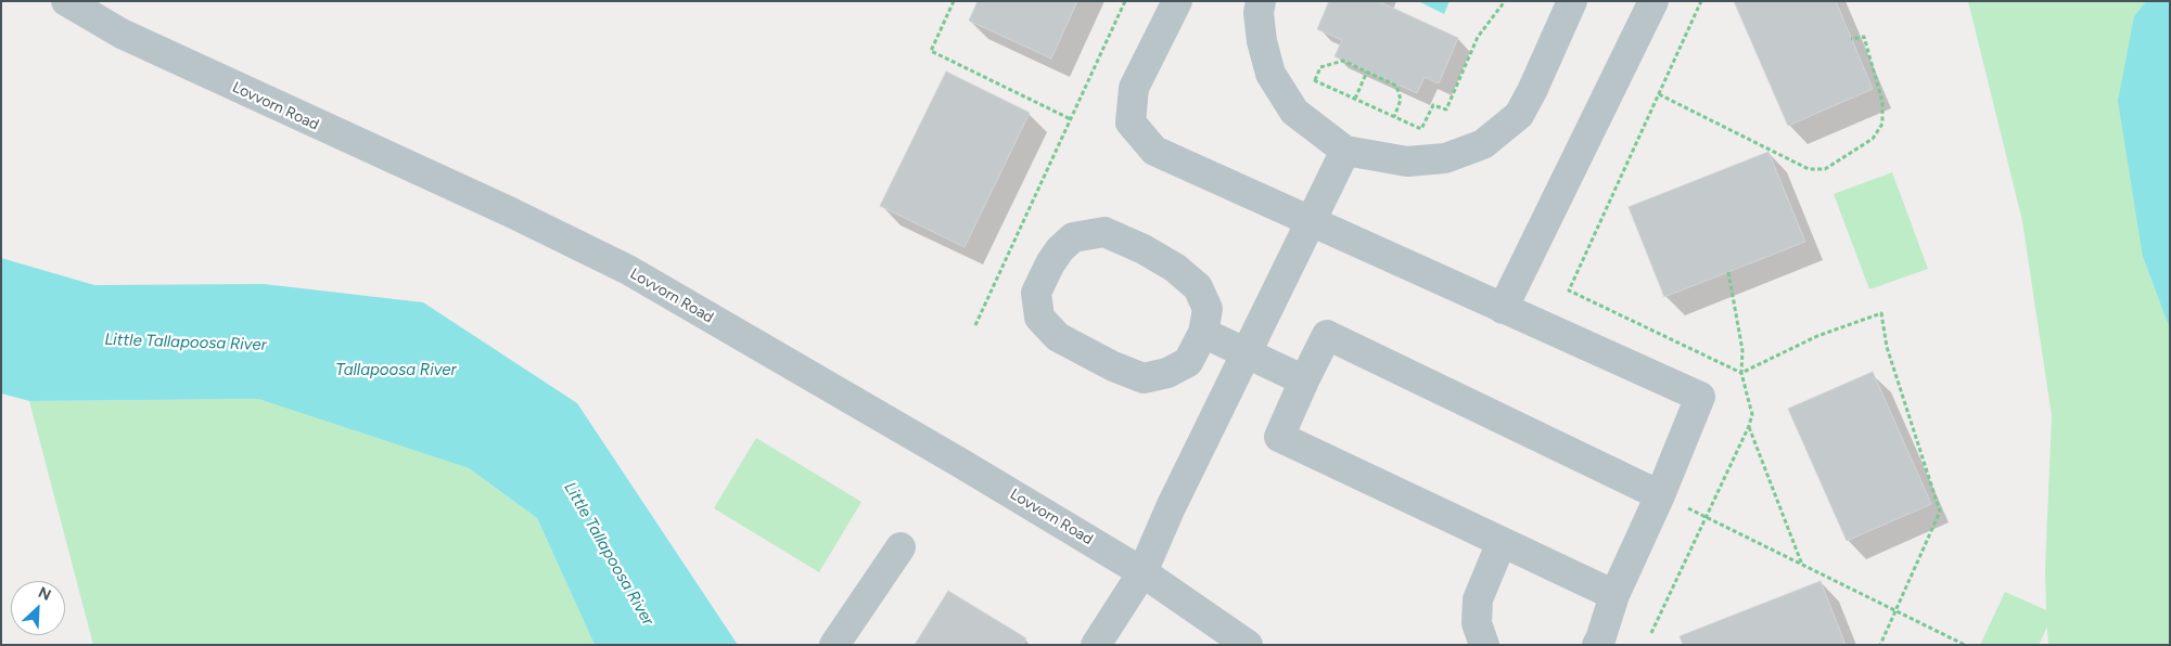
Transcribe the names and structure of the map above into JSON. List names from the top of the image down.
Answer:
{
  "streets": {
    "street": ["Lovvorn Road"]
  },
  "water": ["Little Tallapoosa River", "Tallapoosa River"],
  "north": "top right"
}
